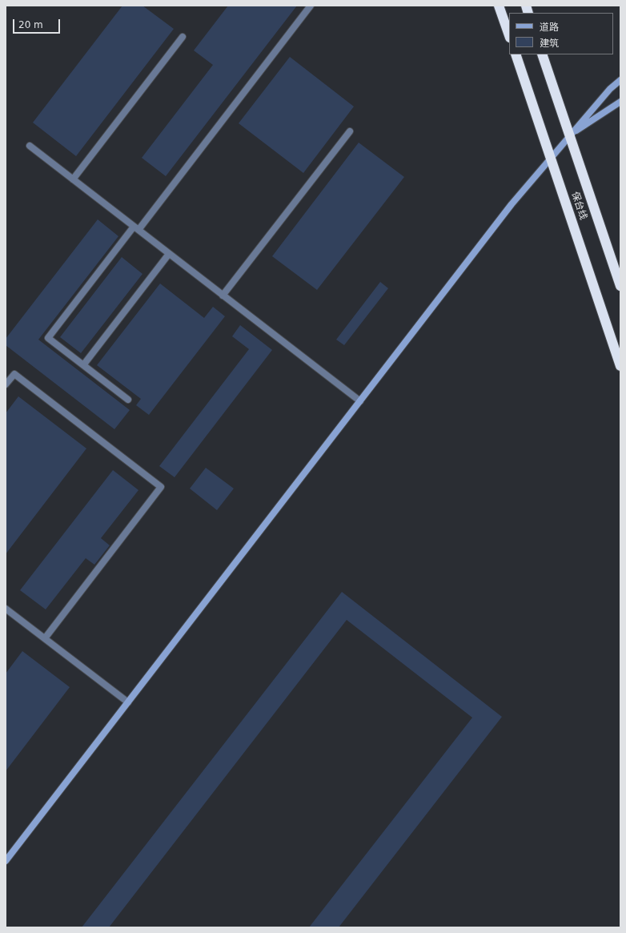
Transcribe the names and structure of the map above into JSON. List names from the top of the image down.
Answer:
{
  "streets": {
    "highway": ["保台线"]
  },
  "legend": ["道路", "建筑"],
  "scale_bar": "20 m"
}
